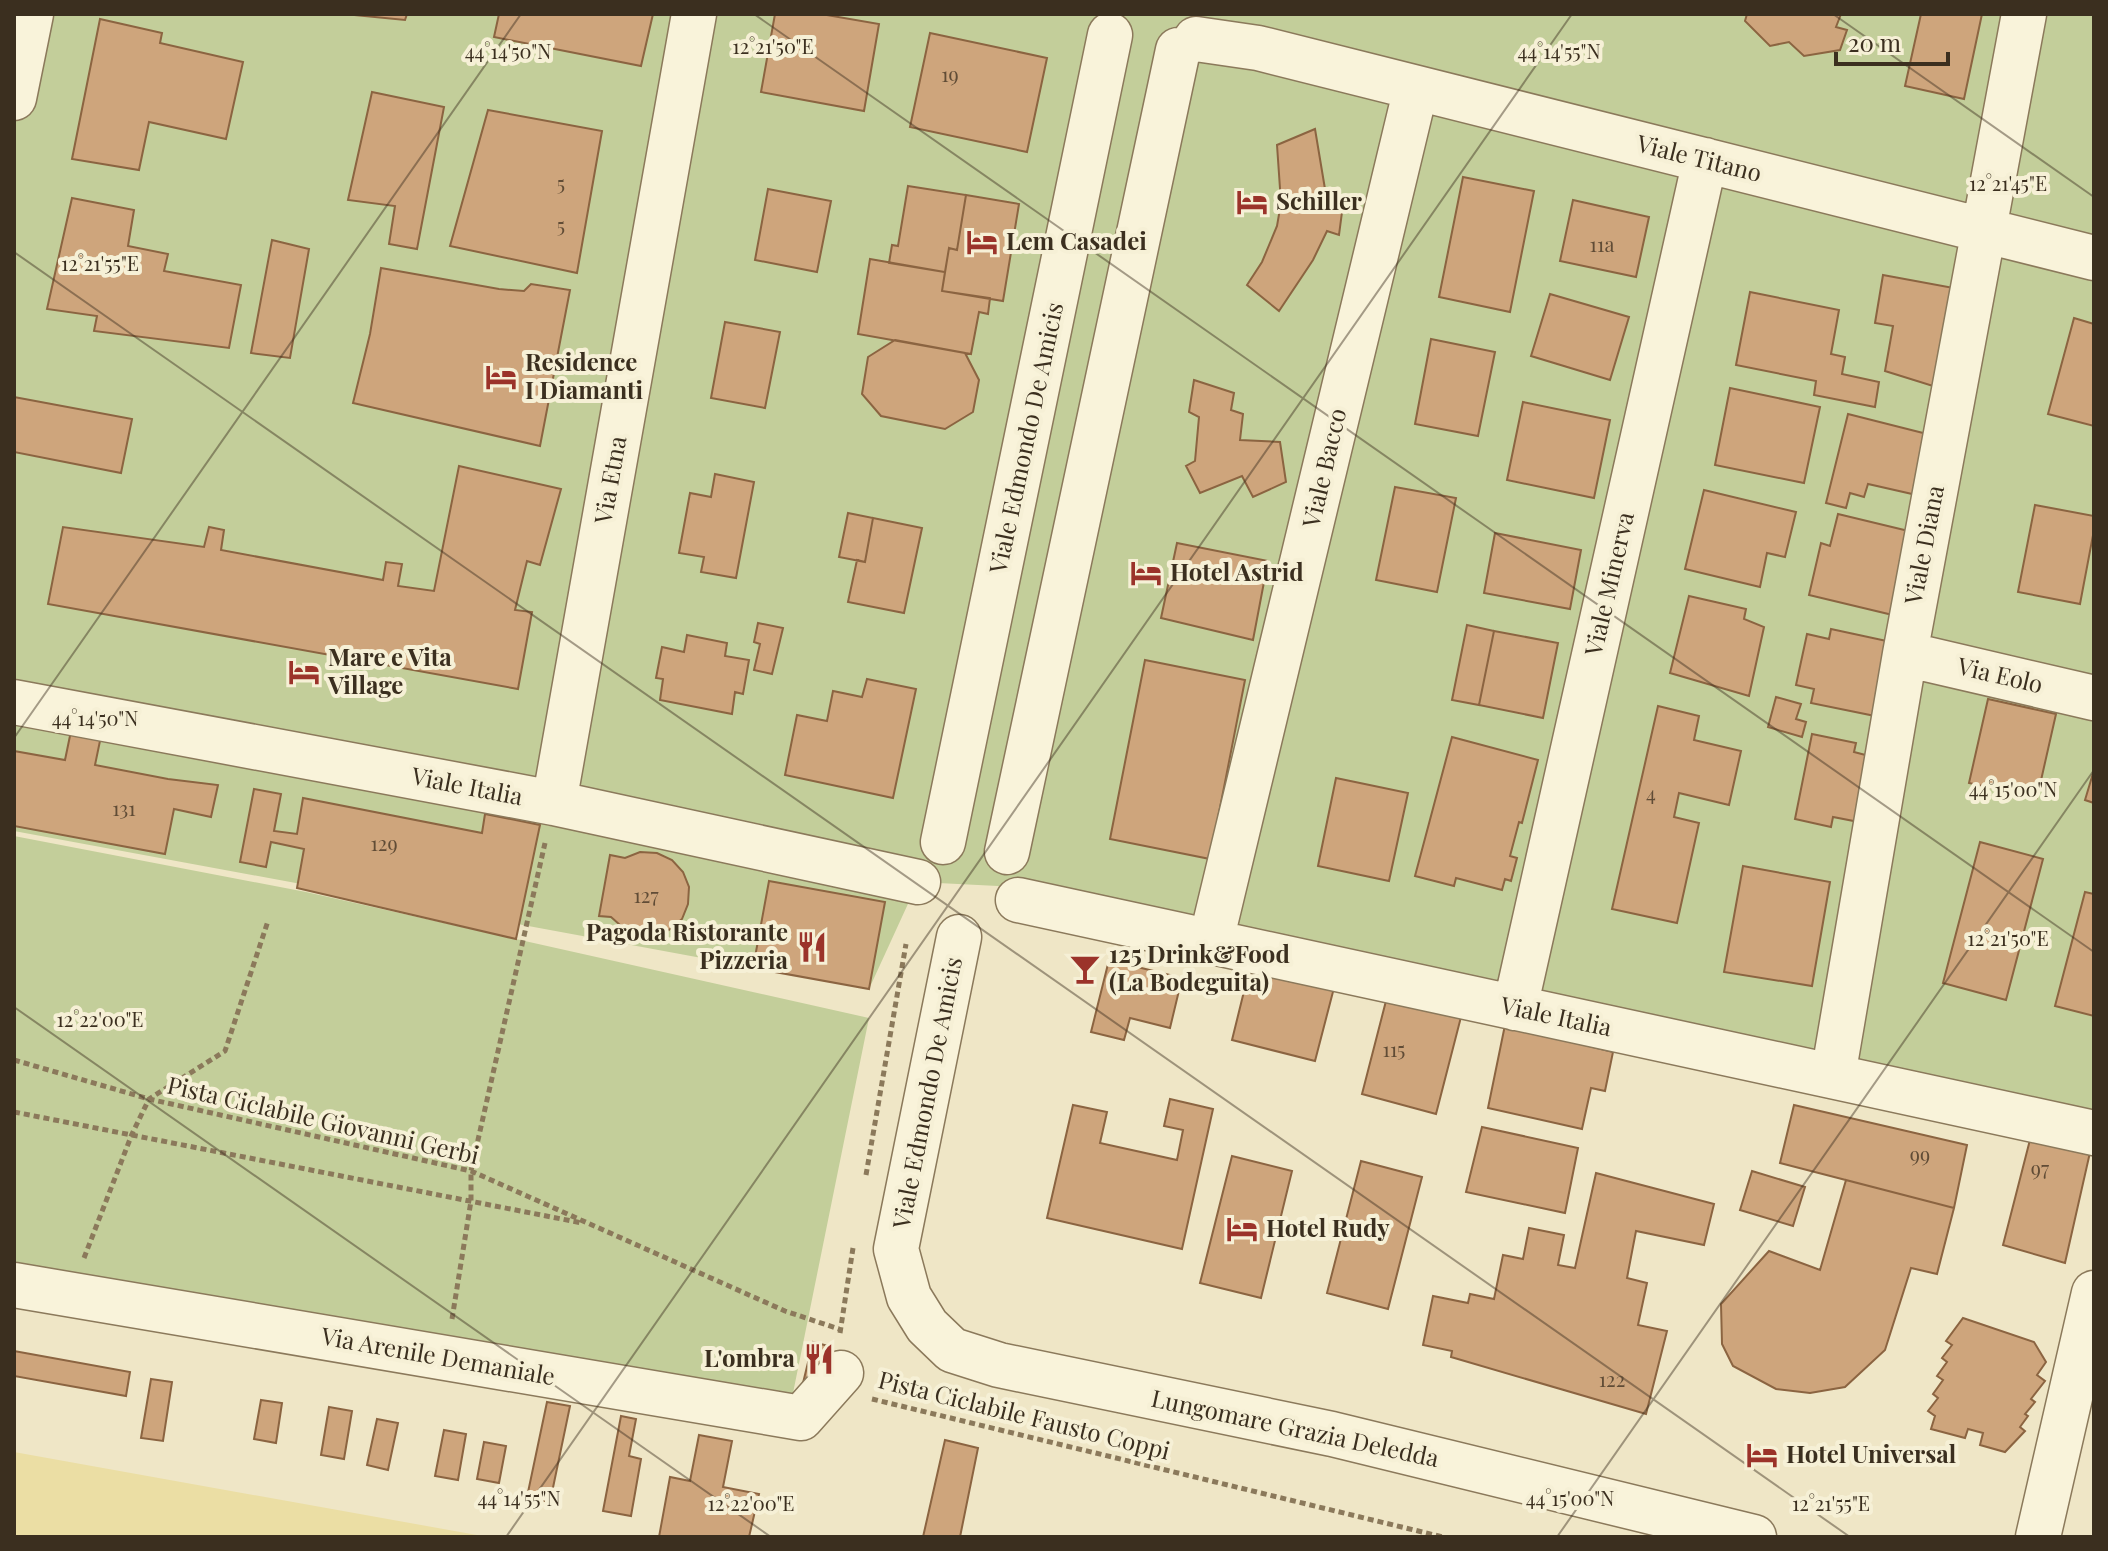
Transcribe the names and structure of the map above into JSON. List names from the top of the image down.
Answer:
{
  "streets": {
    "street": [
      "Viale Titano",
      "Viale Edmondo De Amicis",
      "Viale Bacco",
      "Via Etna",
      "Viale Diana",
      "Viale Minerva",
      "Via Eolo",
      "Viale Italia",
      "Via Arenile Demaniale",
      "Lungomare Grazia Deledda"
    ],
    "path": ["Pista Ciclabile Giovanni Gerbi", "Pista Ciclabile Fausto Coppi"]
  },
  "crossings": [
    ["Viale Titano", "Viale Edmondo De Amicis"],
    ["Viale Titano", "Viale Bacco"],
    ["Viale Titano", "Viale Diana"],
    ["Viale Titano", "Viale Minerva"],
    ["Viale Edmondo De Amicis", "Viale Italia"],
    ["Viale Edmondo De Amicis", "Lungomare Grazia Deledda"],
    ["Viale Bacco", "Viale Italia"],
    ["Via Etna", "Viale Italia"],
    ["Viale Diana", "Via Eolo"],
    ["Viale Diana", "Viale Italia"],
    ["Viale Minerva", "Viale Italia"],
    ["Via Arenile Demaniale", "Pista Ciclabile Fausto Coppi"]
  ],
  "places": {
    "hotel": [
      "Schiller",
      "Lem Casadei",
      "Residence I Diamanti",
      "Hotel Astrid",
      "Mare e Vita Village",
      "Hotel Rudy",
      "Hotel Universal"
    ],
    "restaurant": ["Pagoda Ristorante Pizzeria", "L'ombra"],
    "bar": ["125 Drink&Food (La Bodeguita)"]
  },
  "house_numbers": [
    "19",
    "5",
    "5",
    "11a",
    "4",
    "131",
    "129",
    "127",
    "115",
    "99",
    "97",
    "122"
  ],
  "scale_bar": "20 m",
  "coordinates": [
    "12°21'50\"E",
    "44°14'50\"N",
    "44°14'55\"N",
    "12°21'45\"E",
    "12°21'55\"E",
    "44°15'00\"N",
    "12°22'00\"E"
  ]
}
